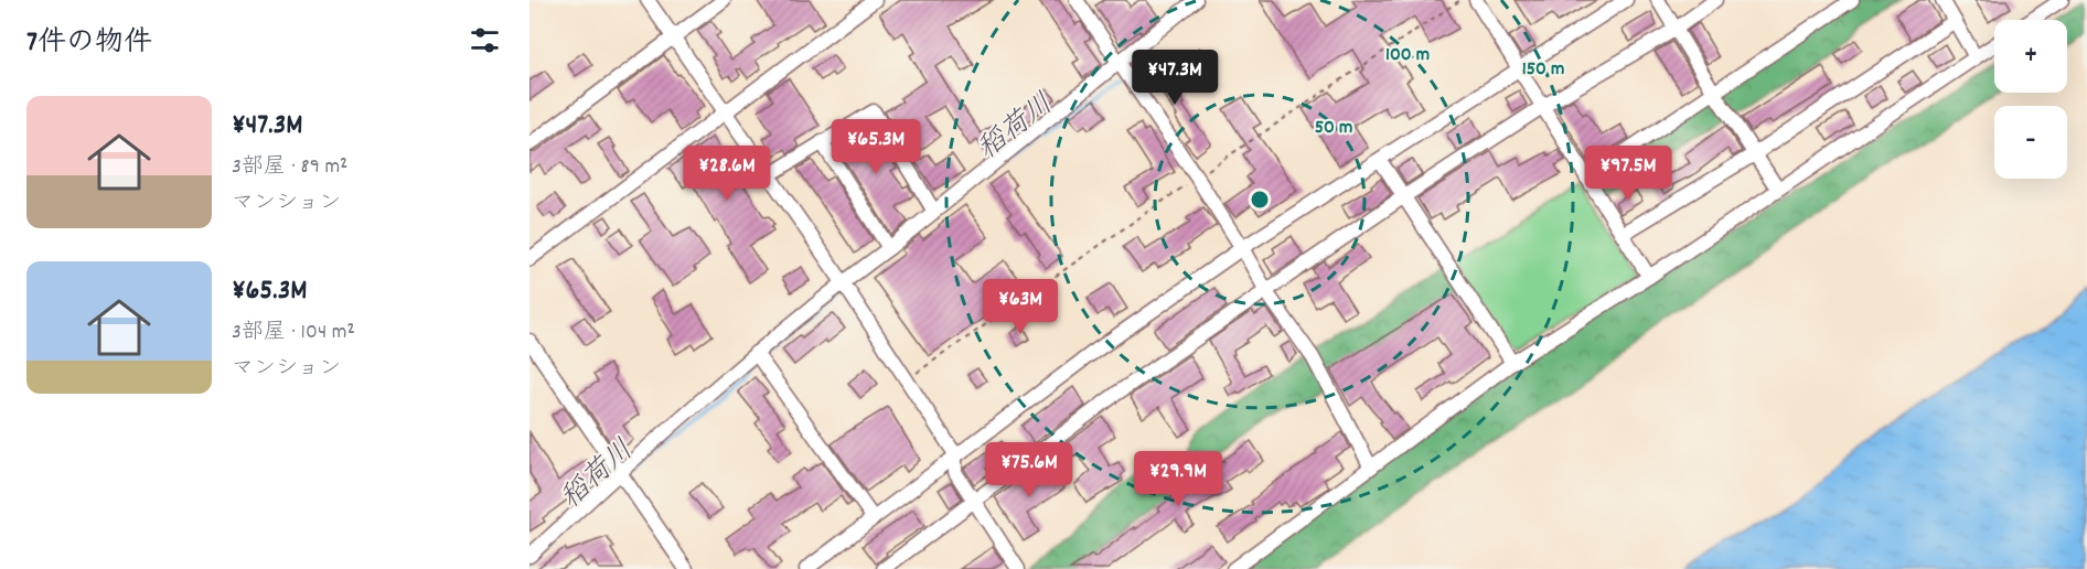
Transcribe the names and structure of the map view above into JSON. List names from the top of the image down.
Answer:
{
  "water": ["稻荷川"],
  "page": {
    "heading": "7件の物件",
    "map_buttons": ["+", "−"],
    "price": [
      "¥47.3M",
      "¥65.3M",
      "¥28.6M",
      "¥97.5M",
      "¥63M",
      "¥75.6M",
      "¥29.9M"
    ],
    "list": [
      {
        "name": "¥47.3M",
        "note": "3部屋 · 89 m² · マンション"
      },
      {
        "name": "¥65.3M",
        "note": "3部屋 · 104 m² · マンション"
      }
    ]
  },
  "rings": ["100 m", "150 m", "50 m"]
}
